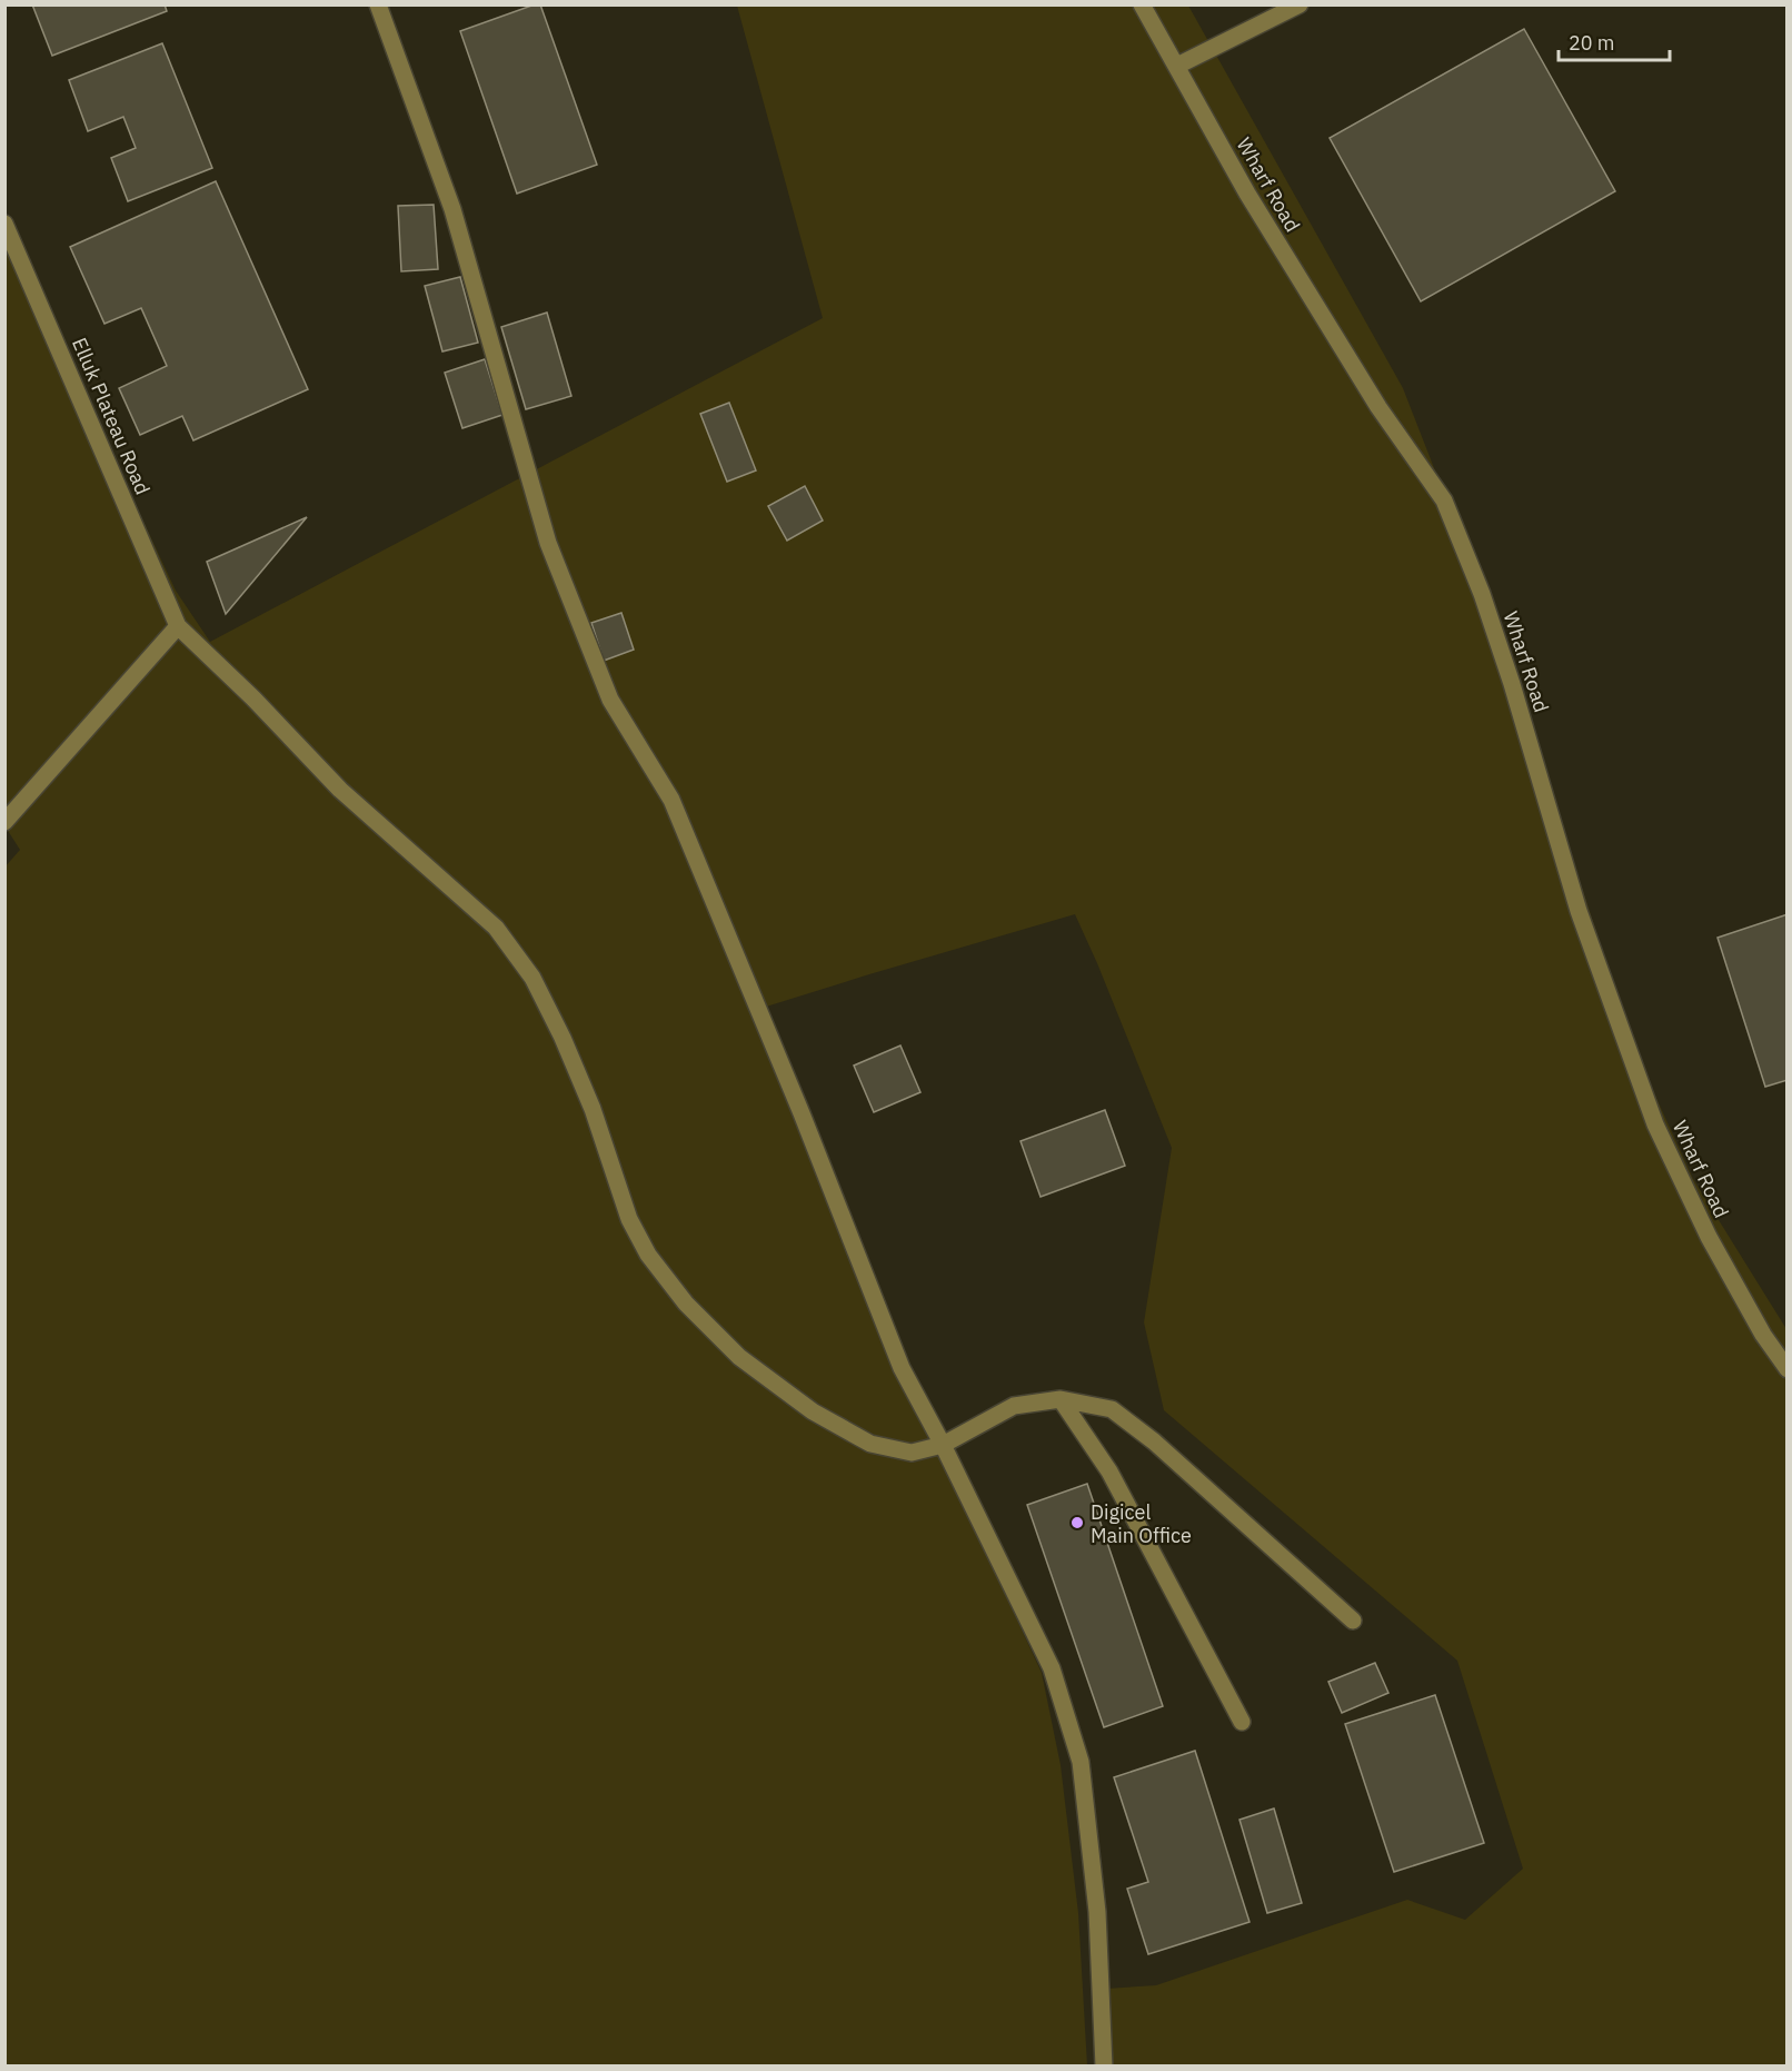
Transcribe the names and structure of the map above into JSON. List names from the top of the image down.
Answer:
{
  "streets": {
    "street": ["Wharf Road", "Elluk Plateau Road"]
  },
  "places": ["Digicel Main Office"],
  "scale_bar": "20 m"
}
